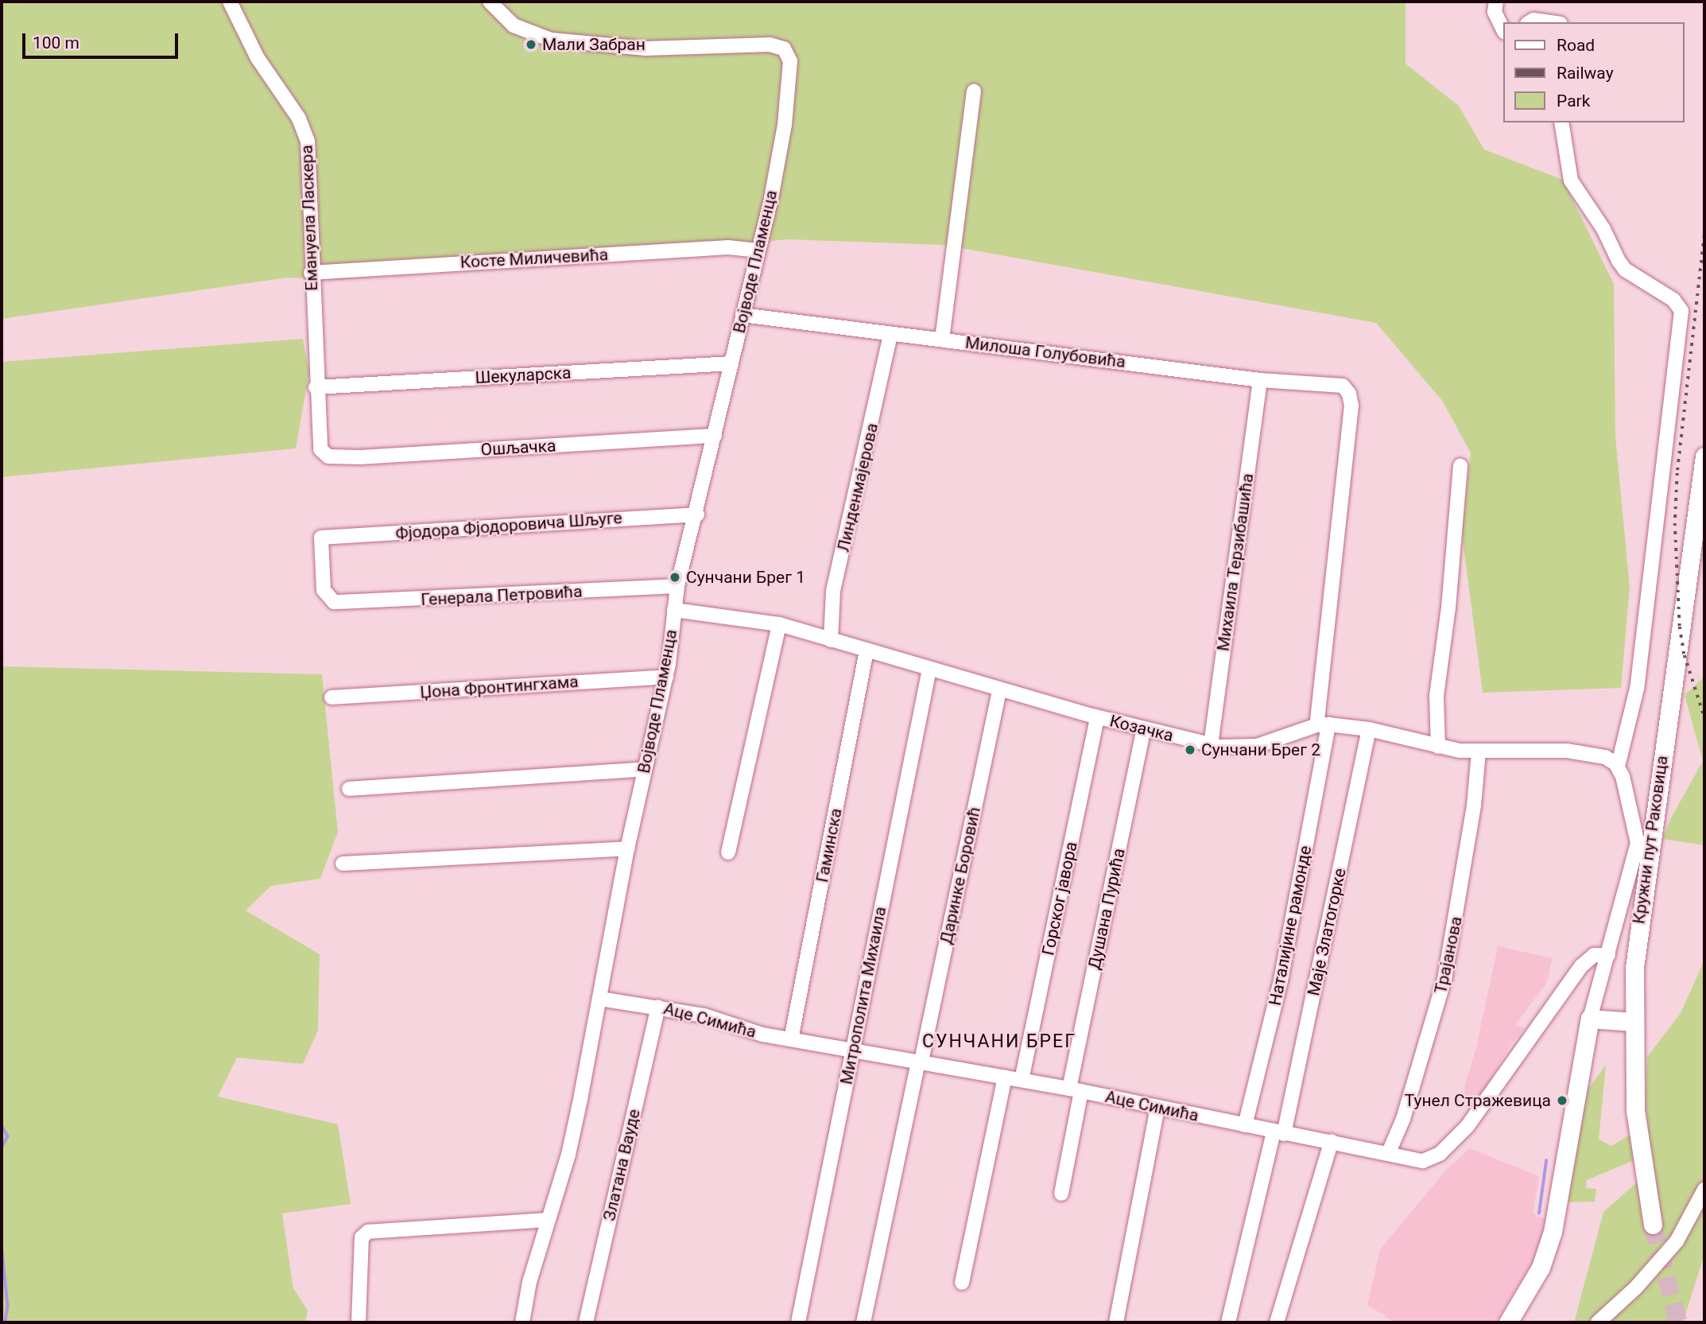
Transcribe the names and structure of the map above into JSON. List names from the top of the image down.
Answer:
{
  "streets": {
    "main road": ["Кружни пут Раковица"],
    "street": [
      "Емануела Ласкера",
      "Косте Миличевића",
      "Војводе Пламенца",
      "Милоша Голубовића",
      "Шекуларска",
      "Ошљачка",
      "Линденмајерова",
      "Фјодора Фјодоровича Шљуге",
      "Михаила Терзибашића",
      "Генерала Петровића",
      "Џона Фронтингхама",
      "Козачка",
      "Гаминска",
      "Даринке Боровић",
      "Горског јавора",
      "Душана Пурића",
      "Наталијине рамонде",
      "Маје Златогорке",
      "Трајанова",
      "Митрополита Михаила",
      "Аце Симића",
      "Златана Вауде"
    ]
  },
  "crossings": [
    ["Емануела Ласкера", "Косте Миличевића"],
    ["Емануела Ласкера", "Шекуларска"],
    ["Емануела Ласкера", "Ошљачка"],
    ["Косте Миличевића", "Војводе Пламенца"],
    ["Војводе Пламенца", "Милоша Голубовића"],
    ["Војводе Пламенца", "Шекуларска"],
    ["Војводе Пламенца", "Ошљачка"],
    ["Војводе Пламенца", "Фјодора Фјодоровича Шљуге"],
    ["Војводе Пламенца", "Генерала Петровића"],
    ["Војводе Пламенца", "Џона Фронтингхама"],
    ["Војводе Пламенца", "Козачка"],
    ["Војводе Пламенца", "Аце Симића"],
    ["Милоша Голубовића", "Линденмајерова"],
    ["Милоша Голубовића", "Михаила Терзибашића"],
    ["Милоша Голубовића", "Наталијине рамонде"],
    ["Линденмајерова", "Козачка"],
    ["Фјодора Фјодоровича Шљуге", "Генерала Петровића"],
    ["Михаила Терзибашића", "Козачка"],
    ["Козачка", "Гаминска"],
    ["Козачка", "Даринке Боровић"],
    ["Козачка", "Горског јавора"],
    ["Козачка", "Душана Пурића"],
    ["Козачка", "Наталијине рамонде"],
    ["Козачка", "Маје Златогорке"],
    ["Козачка", "Трајанова"],
    ["Козачка", "Митрополита Михаила"],
    ["Гаминска", "Аце Симића"],
    ["Даринке Боровић", "Аце Симића"],
    ["Горског јавора", "Аце Симића"],
    ["Душана Пурића", "Аце Симића"],
    ["Наталијине рамонде", "Аце Симића"],
    ["Маје Златогорке", "Аце Симића"],
    ["Трајанова", "Аце Симића"],
    ["Митрополита Михаила", "Аце Симића"],
    ["Аце Симића", "Златана Вауде"]
  ],
  "districts": ["СУНЧАНИ БРЕГ"],
  "places": [
    "Мали Забран",
    "Сунчани Брег 1",
    "Сунчани Брег 2",
    "Тунел Стражевица"
  ],
  "legend": ["Road", "Railway", "Park"],
  "scale_bar": "100 m"
}
